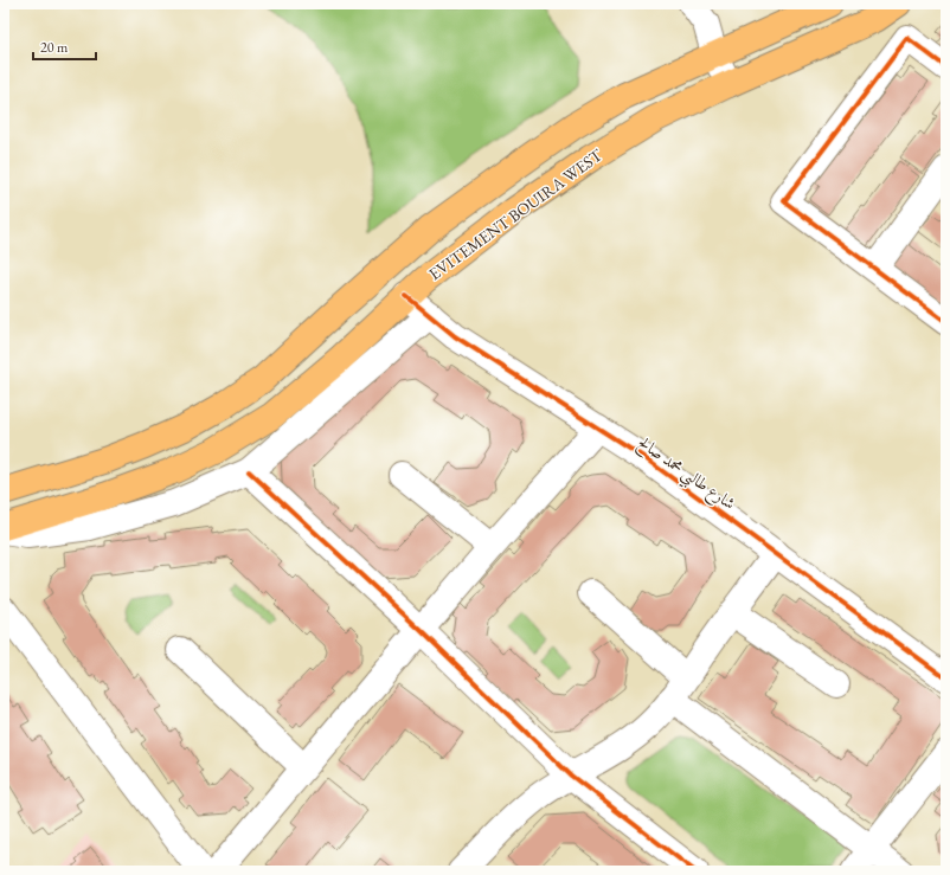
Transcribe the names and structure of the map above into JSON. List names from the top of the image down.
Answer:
{
  "streets": {
    "highway": ["EVITEMENT BOUIRA WEST"],
    "street": ["شارع طالبي محمد صالح"]
  },
  "crossings": [
    ["EVITEMENT BOUIRA WEST", "شارع طالبي محمد صالح"]
  ],
  "scale_bar": "20 m"
}
